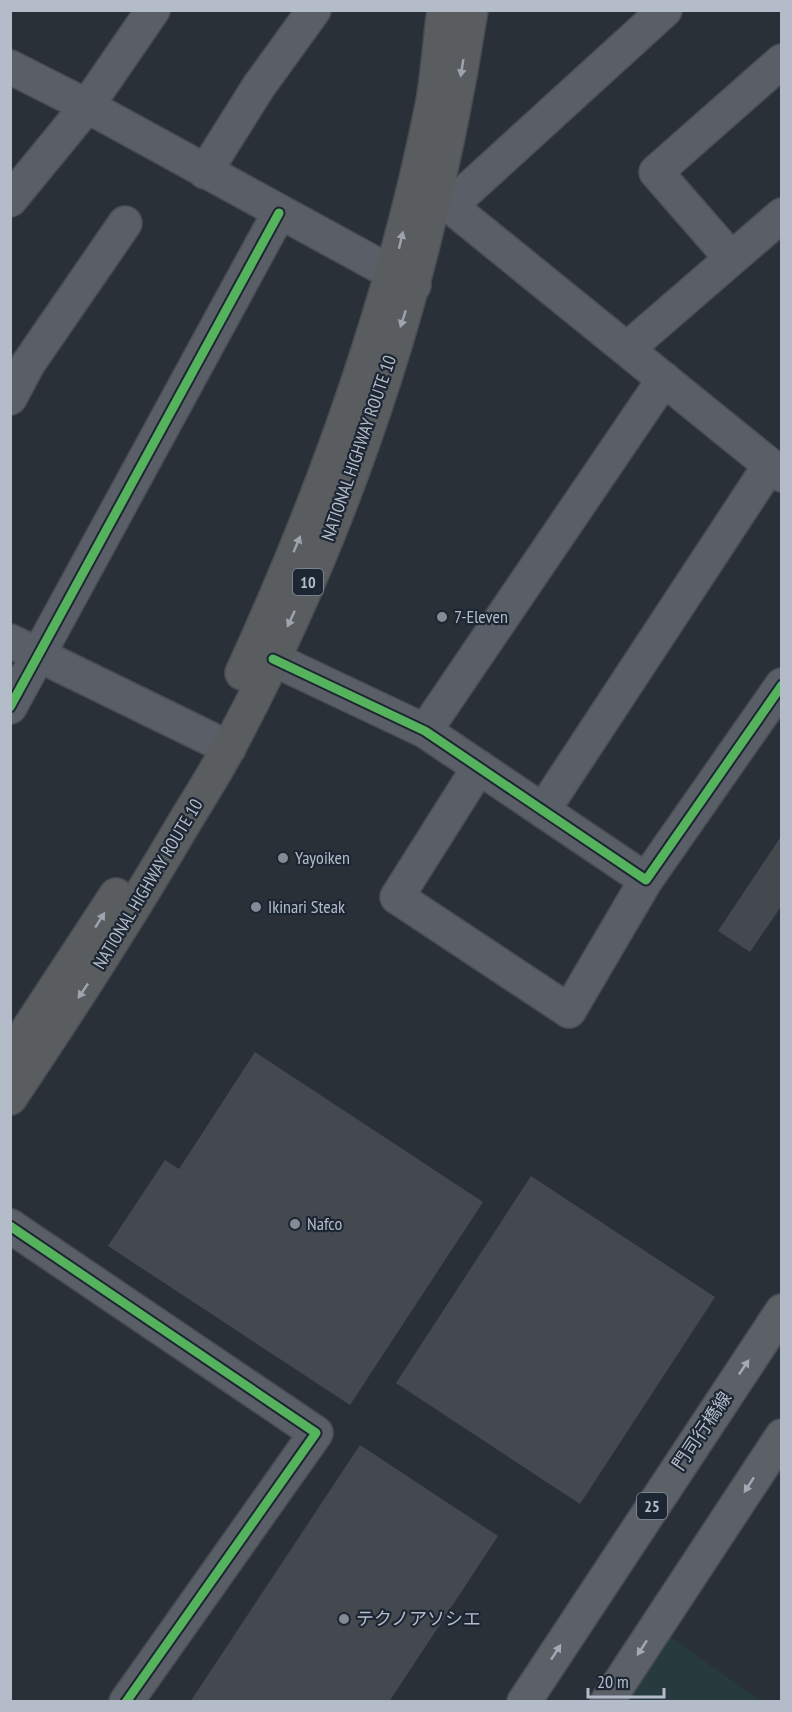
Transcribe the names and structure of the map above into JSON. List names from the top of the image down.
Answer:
{
  "streets": {
    "highway": ["NATIONAL HIGHWAY ROUTE 10", "10"],
    "main road": ["門司行橋線", "25"]
  },
  "places": [
    "7-Eleven",
    "Yayoiken",
    "Ikinari Steak",
    "Nafco",
    "テクノアソシエ"
  ],
  "scale_bar": "20 m"
}
